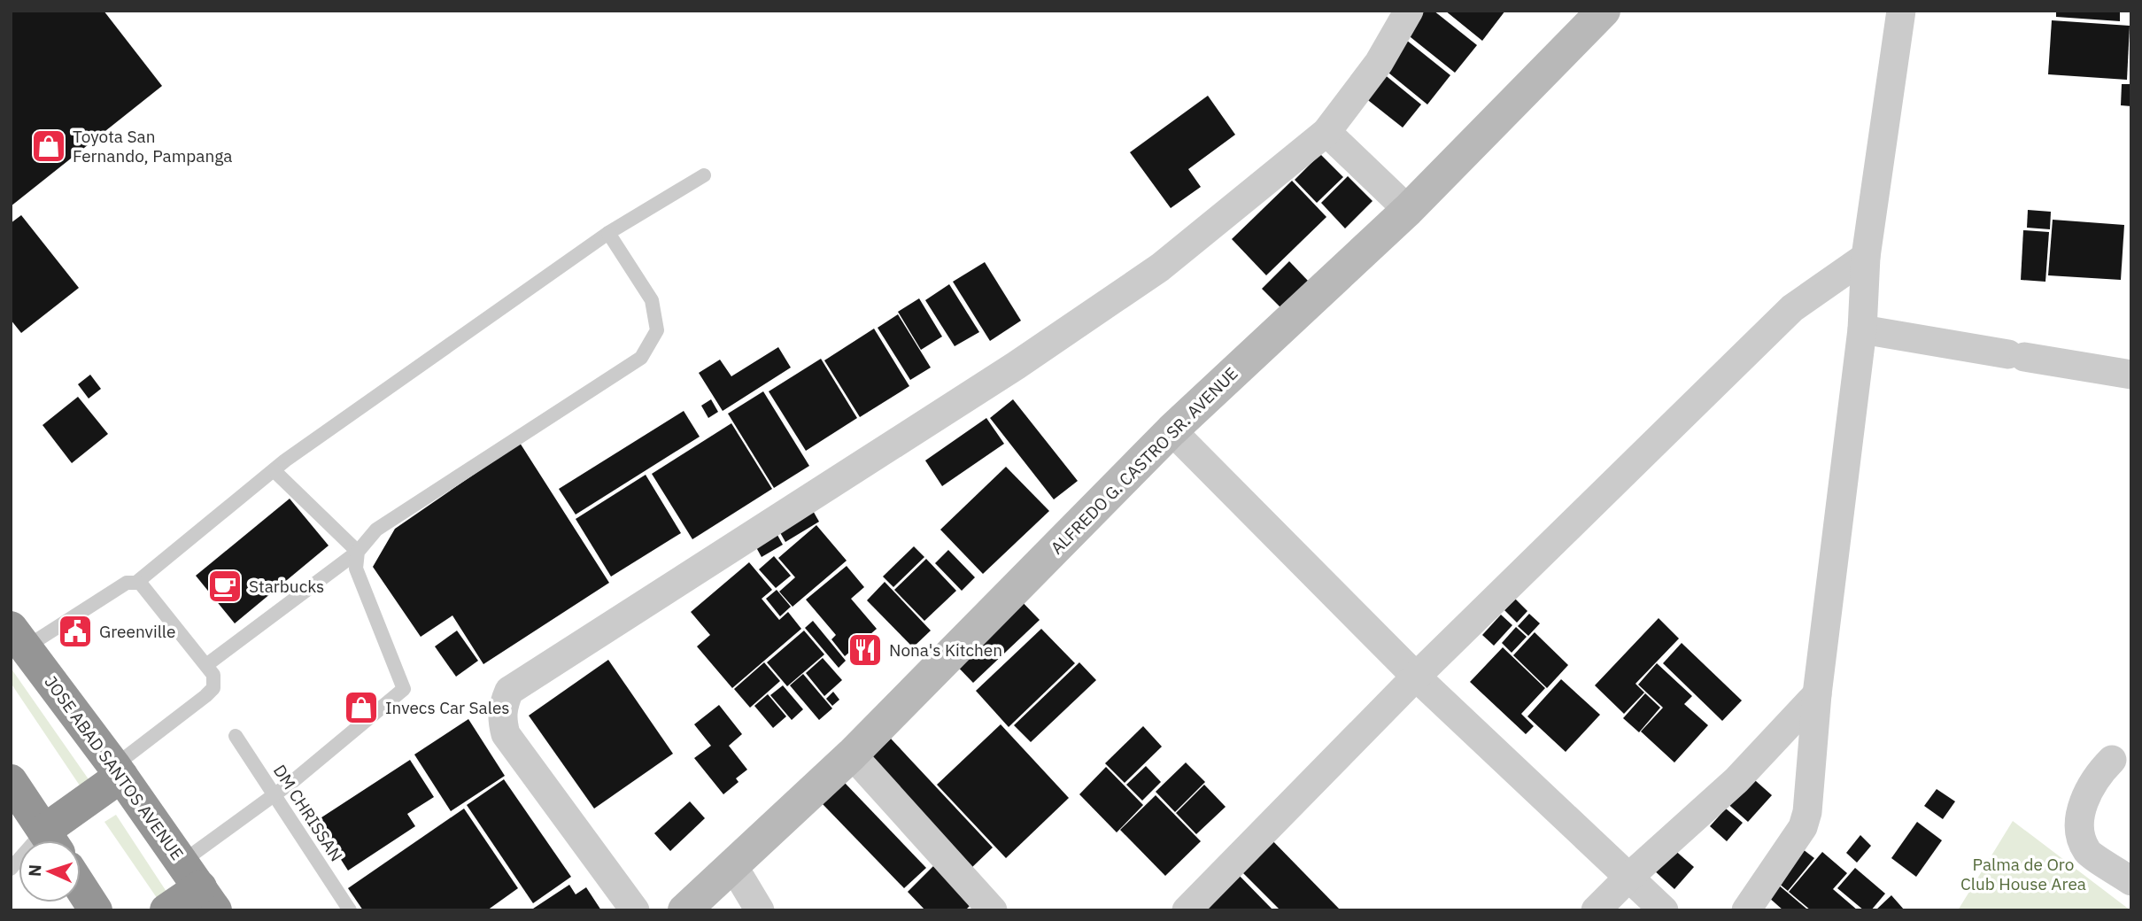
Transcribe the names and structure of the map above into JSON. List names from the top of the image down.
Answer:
{
  "streets": {
    "highway": ["JOSE ABAD SANTOS AVENUE"],
    "street": ["ALFREDO G. CASTRO SR. AVENUE"],
    "lane": ["DM CHRISSAN"]
  },
  "parks": ["Palma de Oro Club House Area"],
  "places": {
    "shop": ["Toyota San Fernando, Pampanga", "Invecs Car Sales"],
    "cafe": ["Starbucks"],
    "public building": ["Greenville"],
    "restaurant": ["Nona's Kitchen"]
  },
  "north": "left"
}
